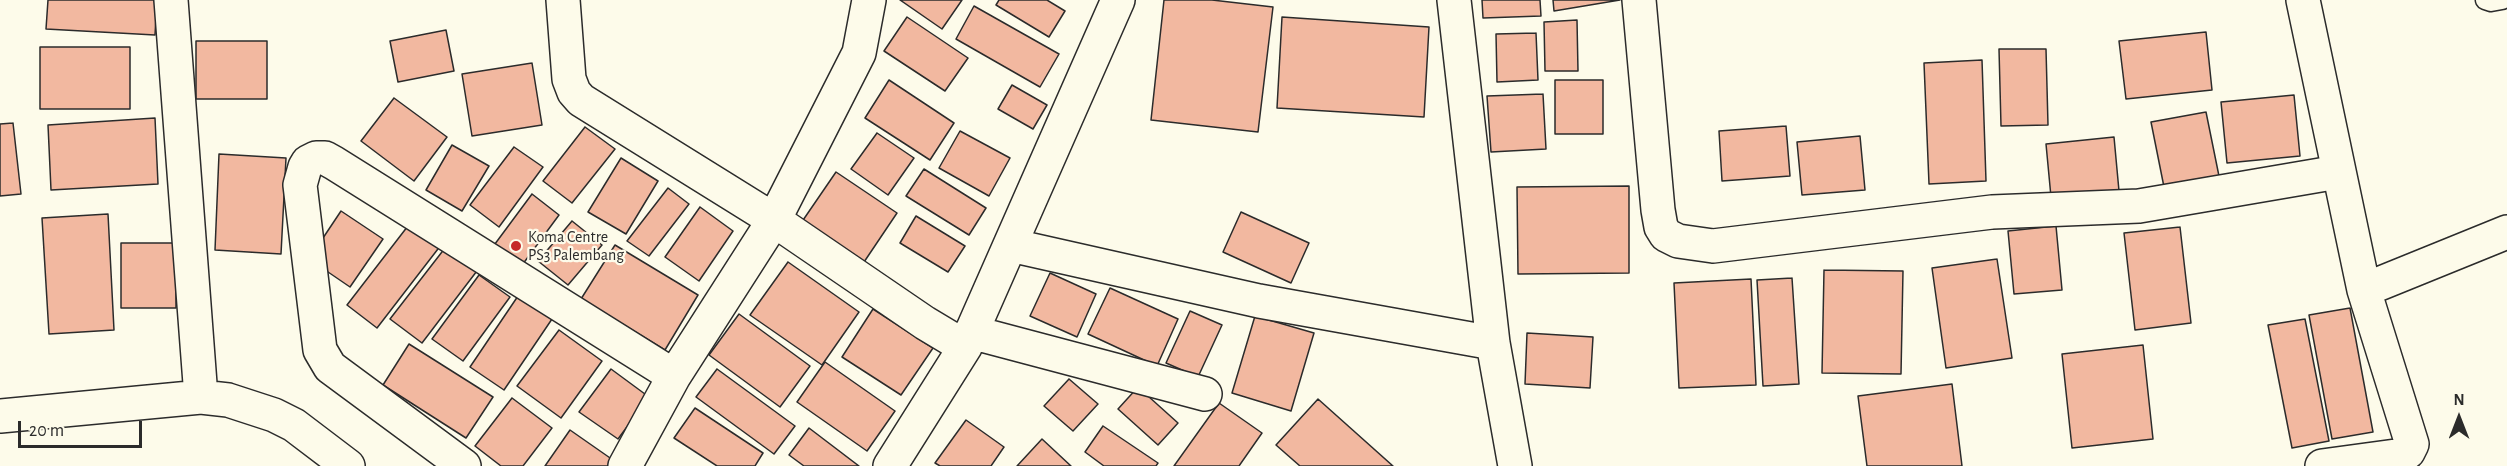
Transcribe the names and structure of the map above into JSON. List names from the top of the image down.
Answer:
{
  "places": ["Koma Centre PS3 Palembang"],
  "scale_bar": "20 m",
  "north": "top"
}
